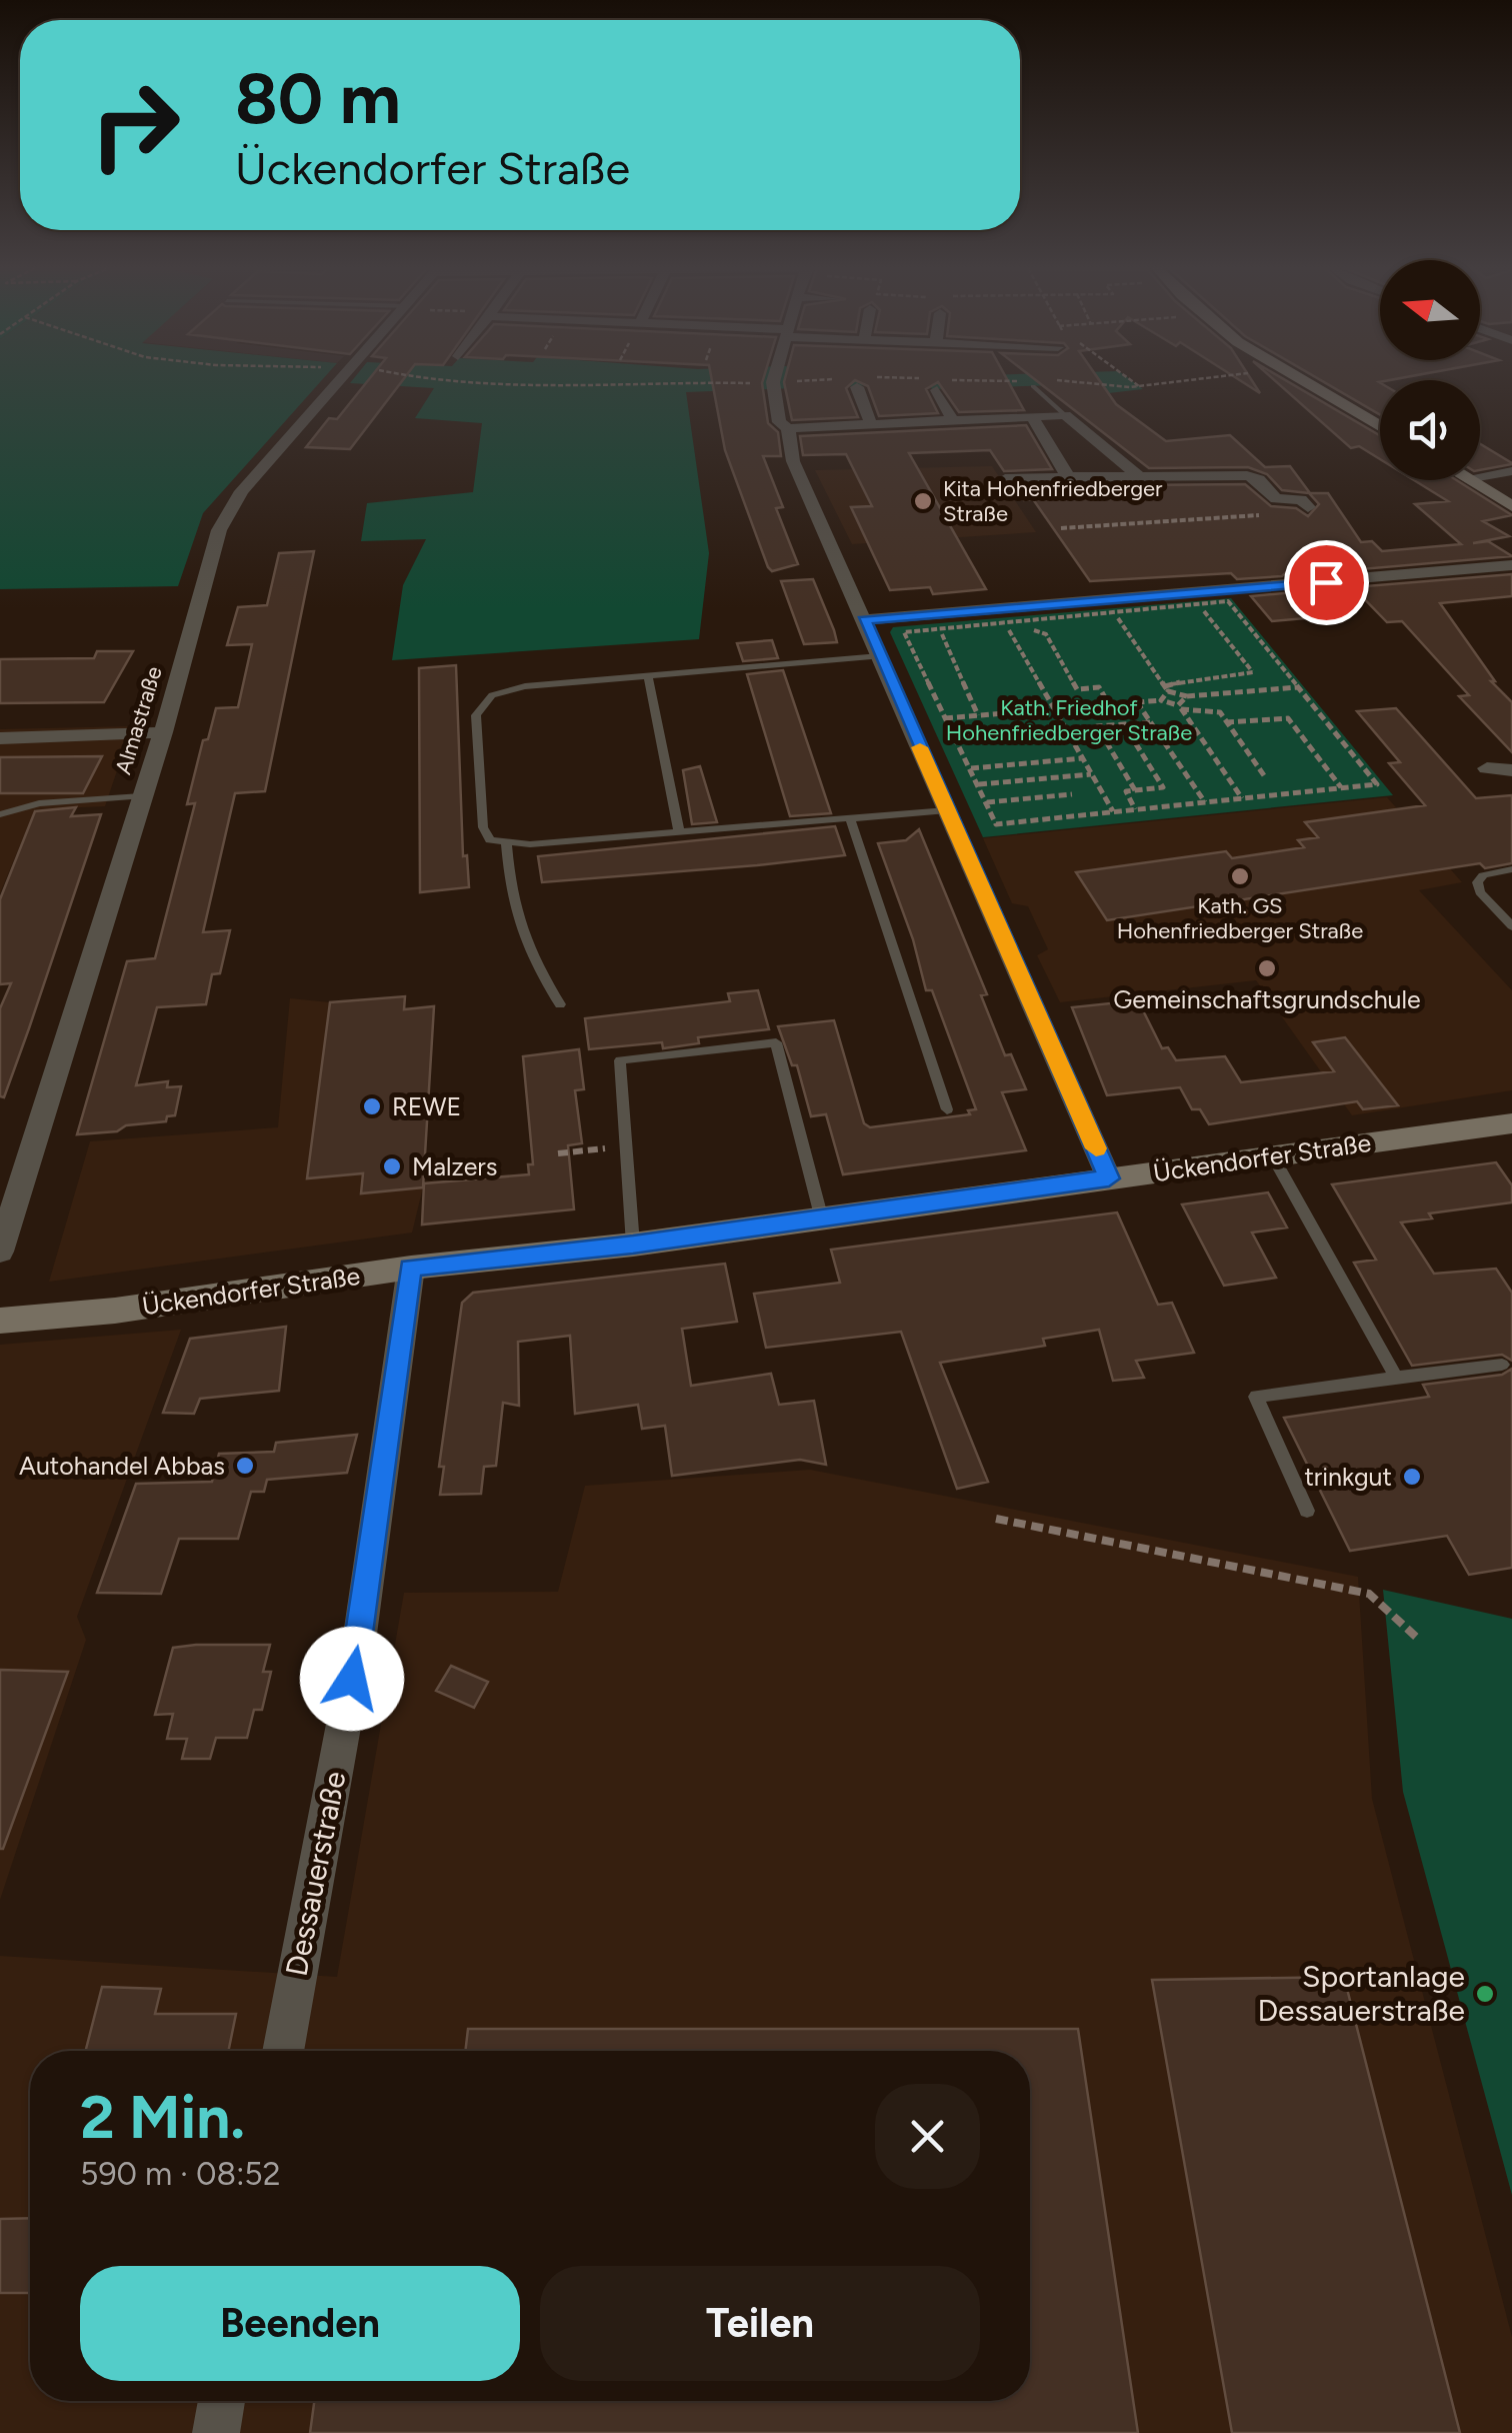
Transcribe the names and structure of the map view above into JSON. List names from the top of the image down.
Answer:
{
  "streets": {
    "main road": ["Ückendorfer Straße"],
    "street": ["Almastraße", "Dessauerstraße"]
  },
  "crossings": [
    ["Ückendorfer Straße", "Dessauerstraße"]
  ],
  "parks": ["Kath. Friedhof Hohenfriedberger Straße"],
  "places": [
    "Kita Hohenfriedberger Straße",
    "Kath. GS Hohenfriedberger Straße",
    "Gemeinschaftsgrundschule",
    "REWE",
    "Malzers",
    "Autohandel Abbas",
    "trinkgut",
    "Sportanlage Dessauerstraße"
  ],
  "north": "left",
  "page": {
    "turn": ["80 m", "Ückendorfer Straße"],
    "heading": ["2 Min.", "590 m · 08:52"],
    "buttons": ["Beenden", "Teilen"]
  }
}
